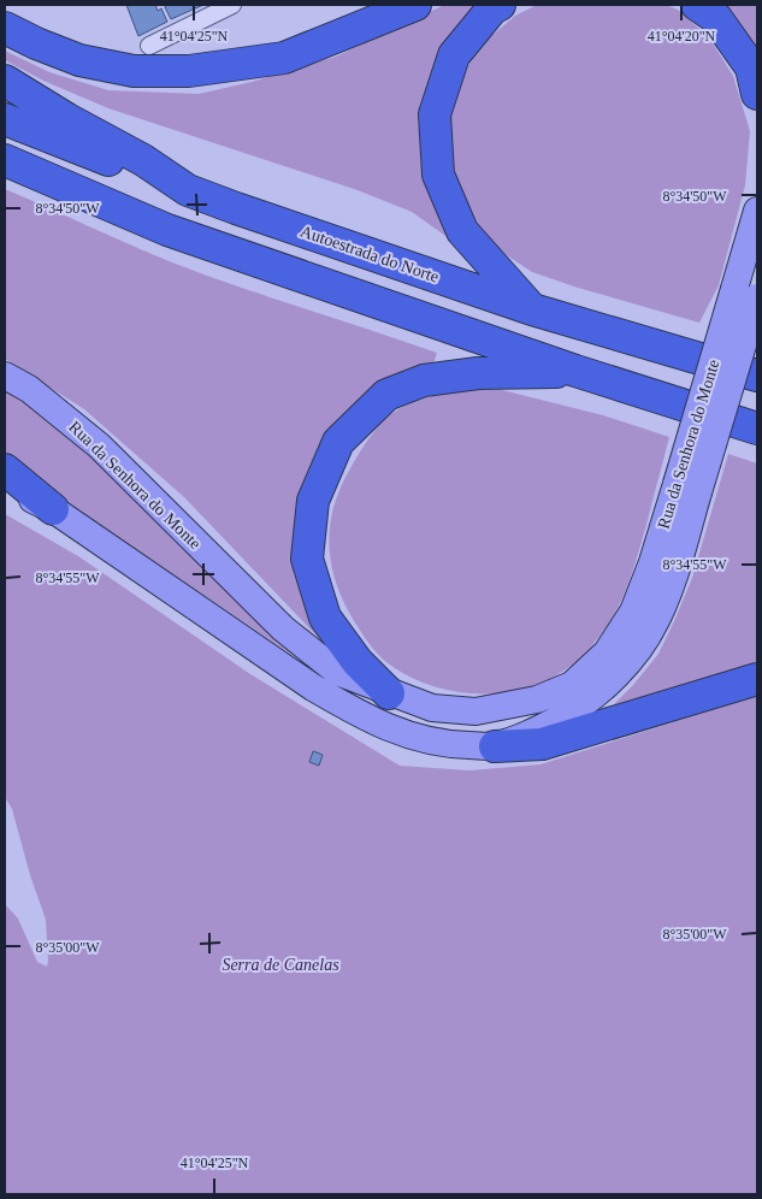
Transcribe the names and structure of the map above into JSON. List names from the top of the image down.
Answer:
{
  "streets": {
    "highway": ["Autoestrada do Norte"],
    "main road": ["Rua da Senhora do Monte"]
  },
  "parks": ["Serra de Canelas"],
  "coordinates": [
    "41°04'25\"N",
    "41°04'20\"N",
    "8°34'50\"W",
    "8°34'55\"W",
    "8°35'00\"W"
  ]
}
